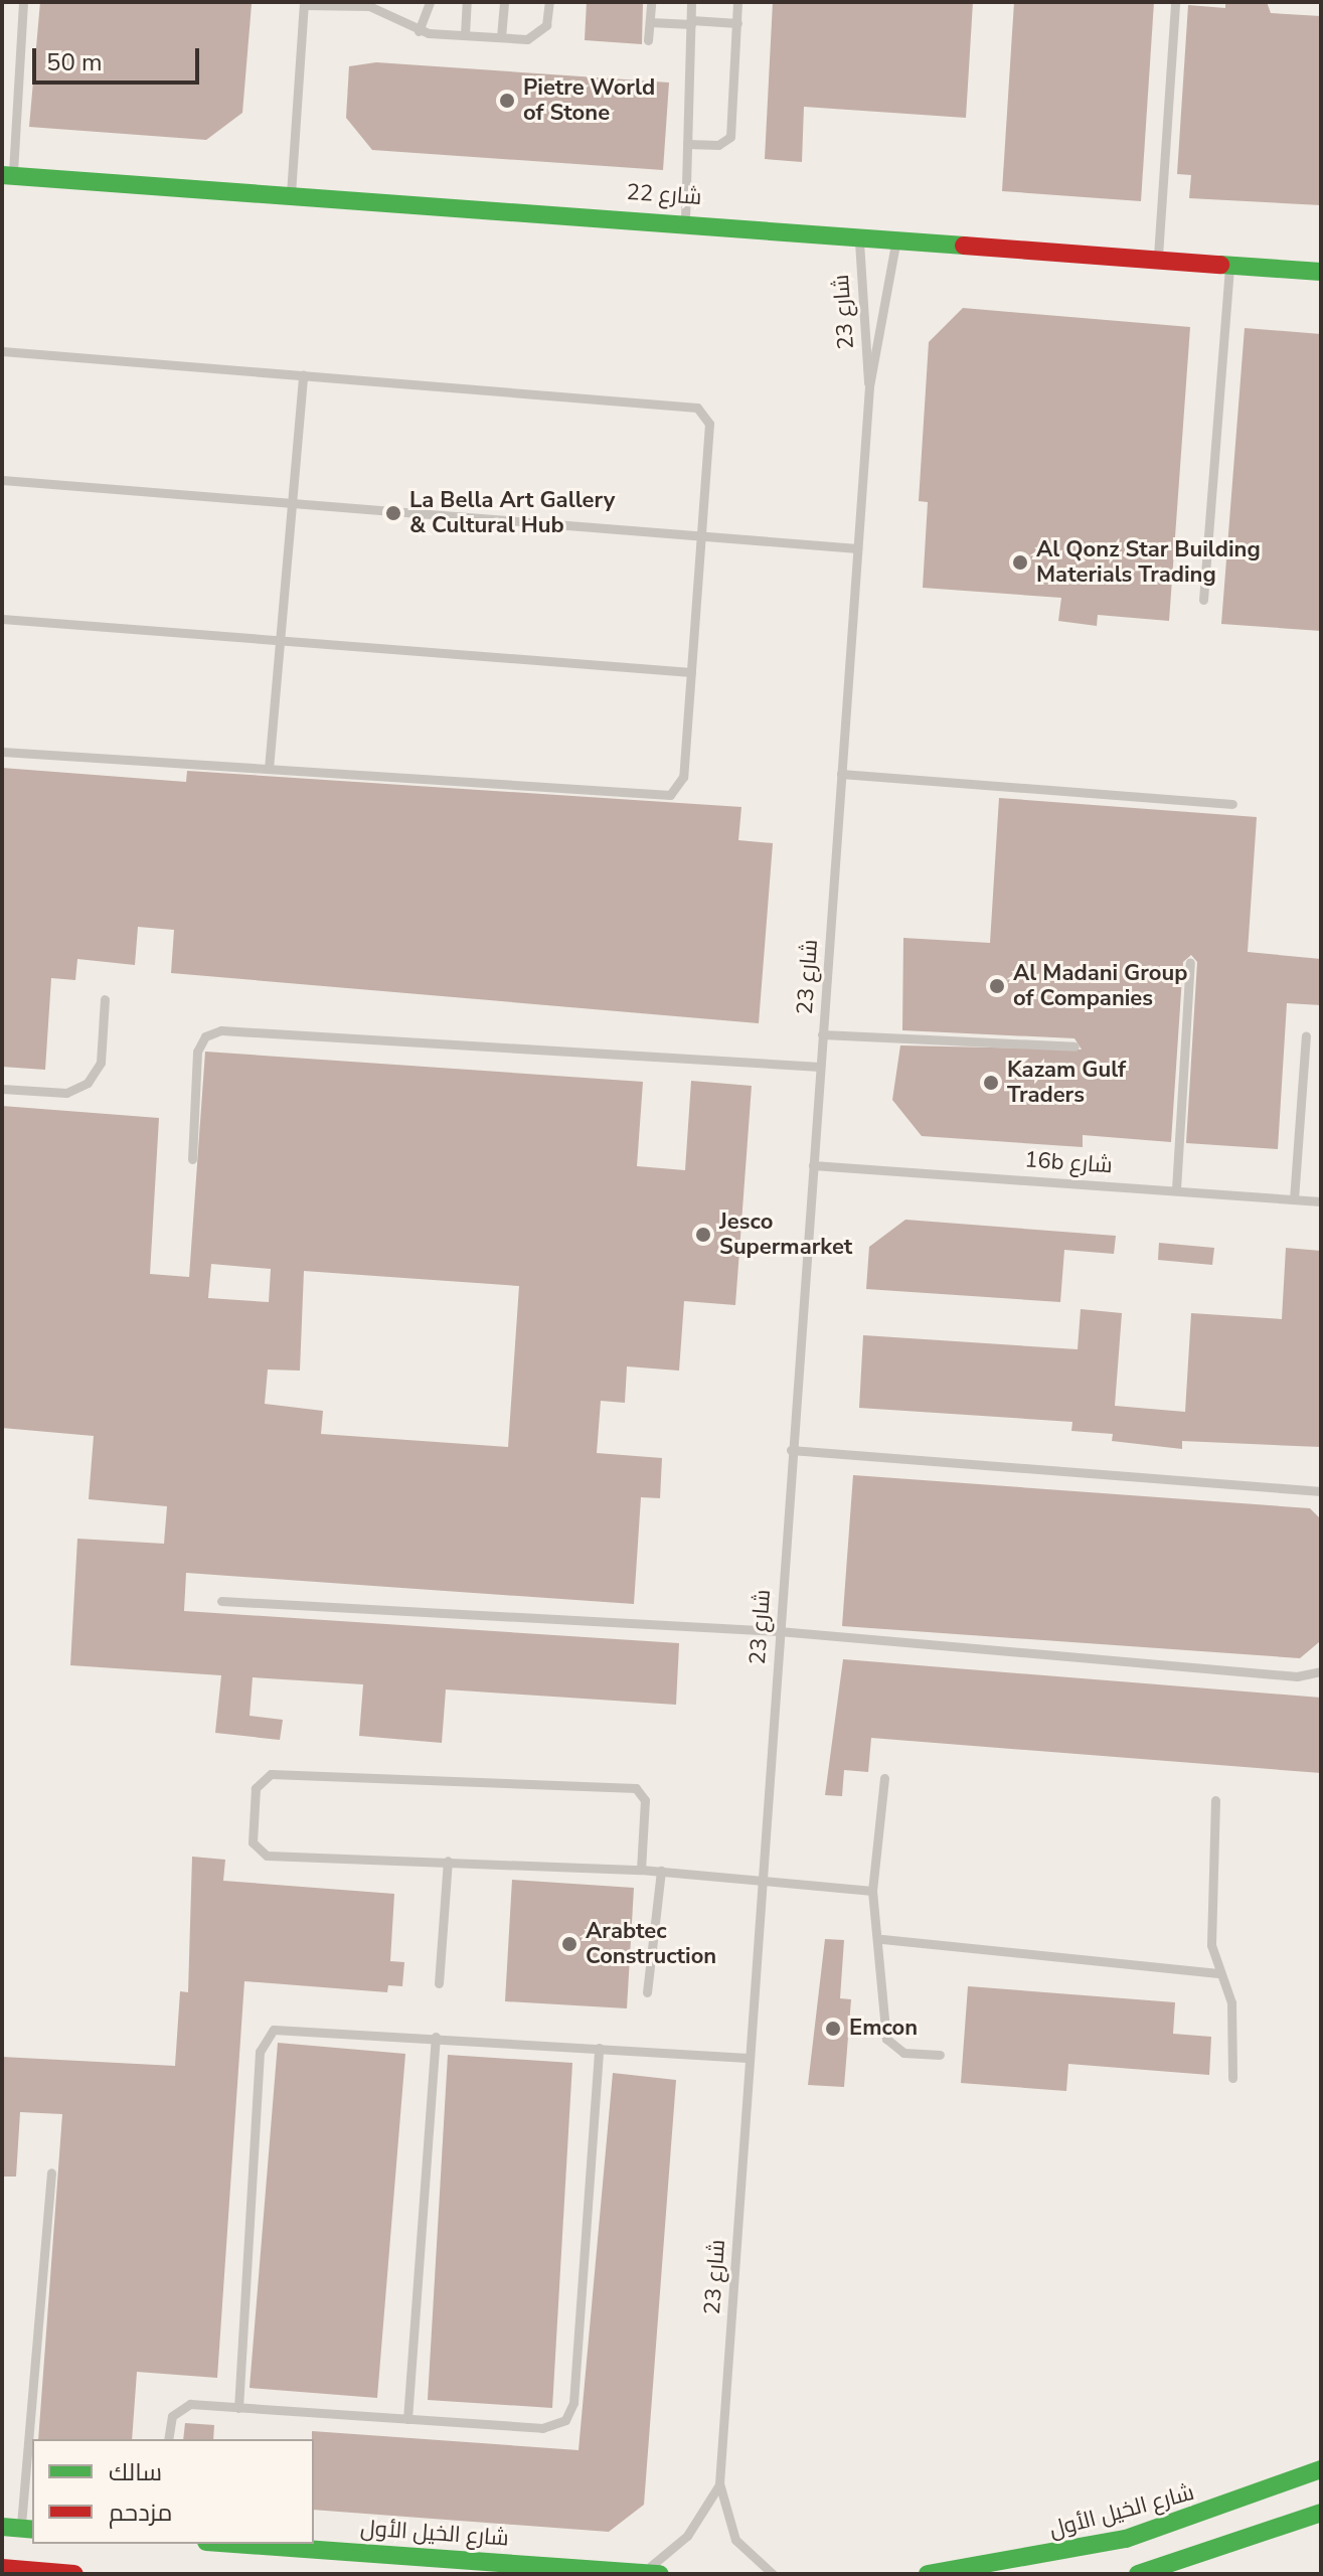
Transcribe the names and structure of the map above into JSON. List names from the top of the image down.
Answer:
{
  "streets": {
    "street": ["شارع 22", "شارع الخيل الأول"],
    "lane": ["شارع 23", "16b شارع"]
  },
  "crossings": [
    ["شارع 22", "شارع 23"],
    ["شارع 23", "16b شارع"],
    ["شارع 23", "شارع الخيل الأول"]
  ],
  "places": [
    "Pietre World of Stone",
    "La Bella Art Gallery & Cultural Hub",
    "Al Qonz Star Building Materials Trading",
    "Al Madani Group of Companies",
    "Kazam Gulf Traders",
    "Jesco Supermarket",
    "Arabtec Construction",
    "Emcon"
  ],
  "legend": ["سالك", "مزدحم"],
  "scale_bar": "50 m"
}
